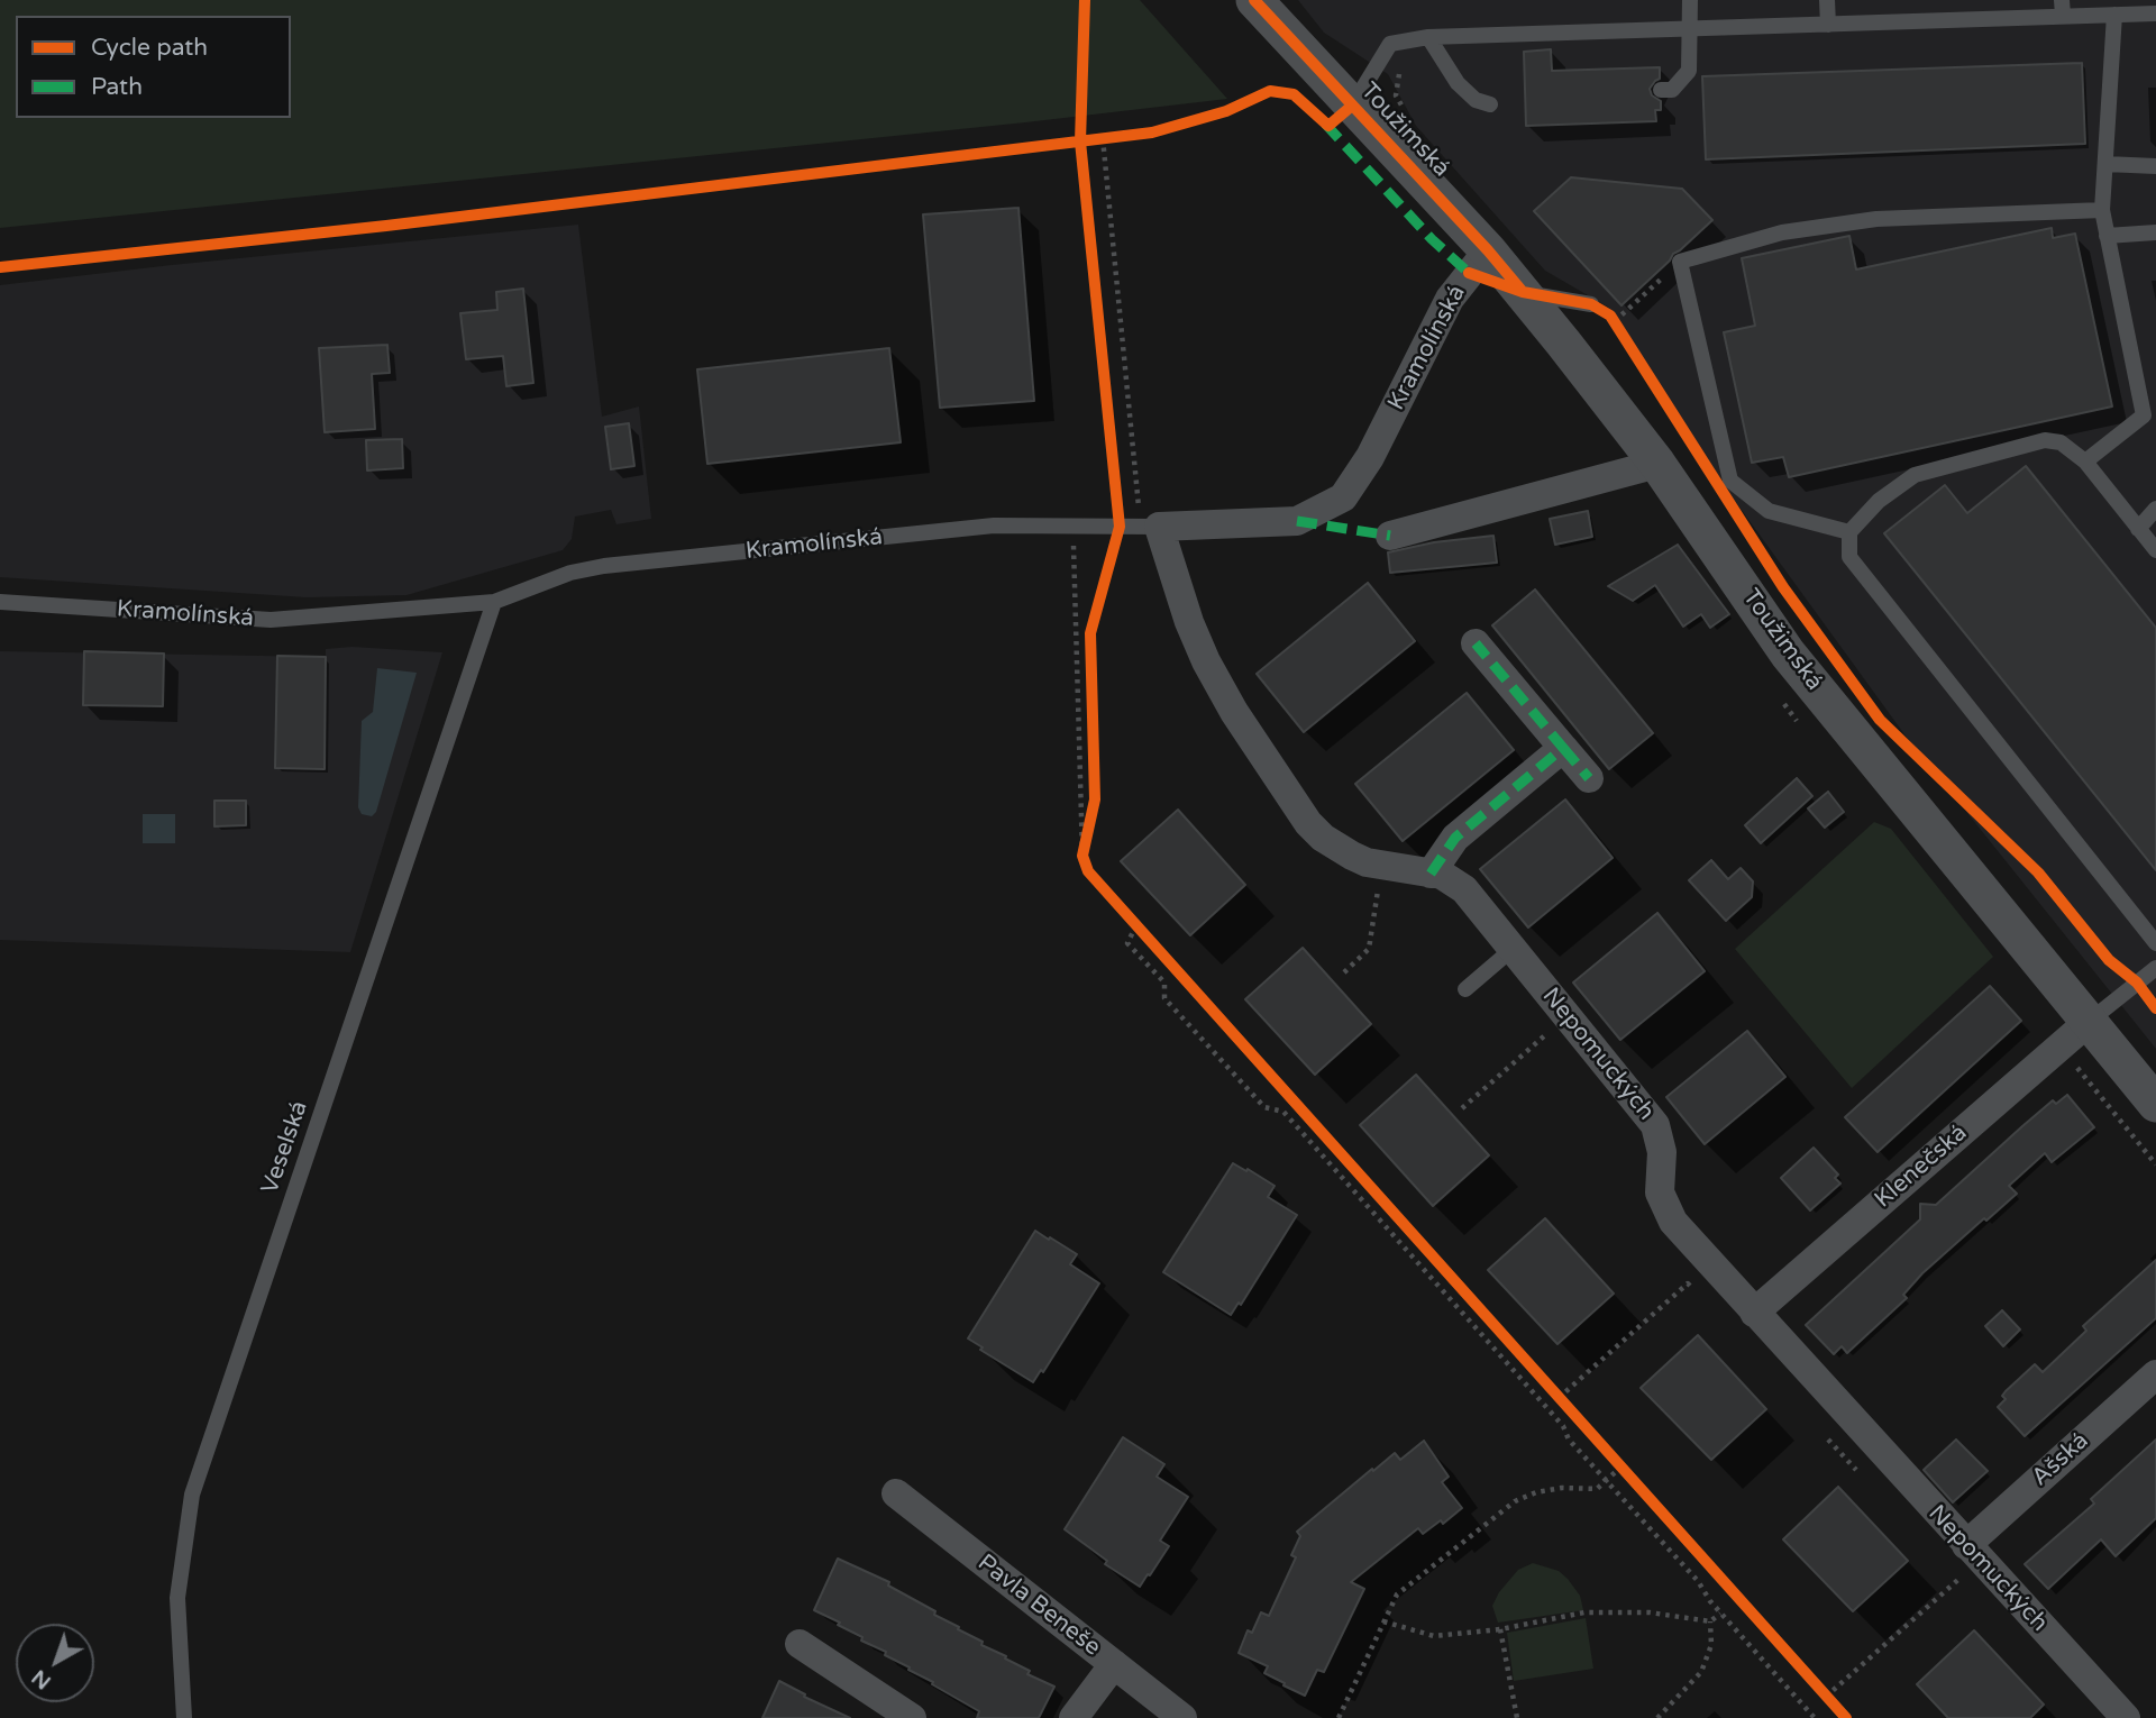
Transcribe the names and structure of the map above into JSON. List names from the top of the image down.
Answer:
{
  "streets": {
    "street": [
      "Toužimská",
      "Kramolínská",
      "Nepomuckých",
      "Klenečská",
      "Ašská",
      "Pavla Beneše"
    ],
    "lane": ["Veselská"]
  },
  "crossings": [
    ["Toužimská", "Kramolínská"],
    ["Toužimská", "Klenečská"],
    ["Kramolínská", "Nepomuckých"],
    ["Kramolínská", "Veselská"],
    ["Nepomuckých", "Klenečská"],
    ["Nepomuckých", "Ašská"]
  ],
  "legend": ["Cycle path", "Path"],
  "north": "bottom left"
}
